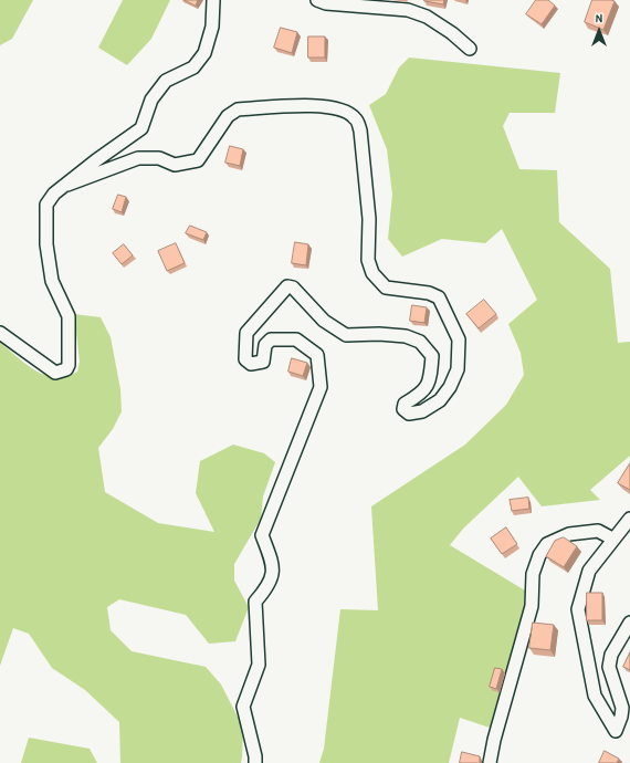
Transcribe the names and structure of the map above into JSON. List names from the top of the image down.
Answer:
{
  "north": "top"
}
